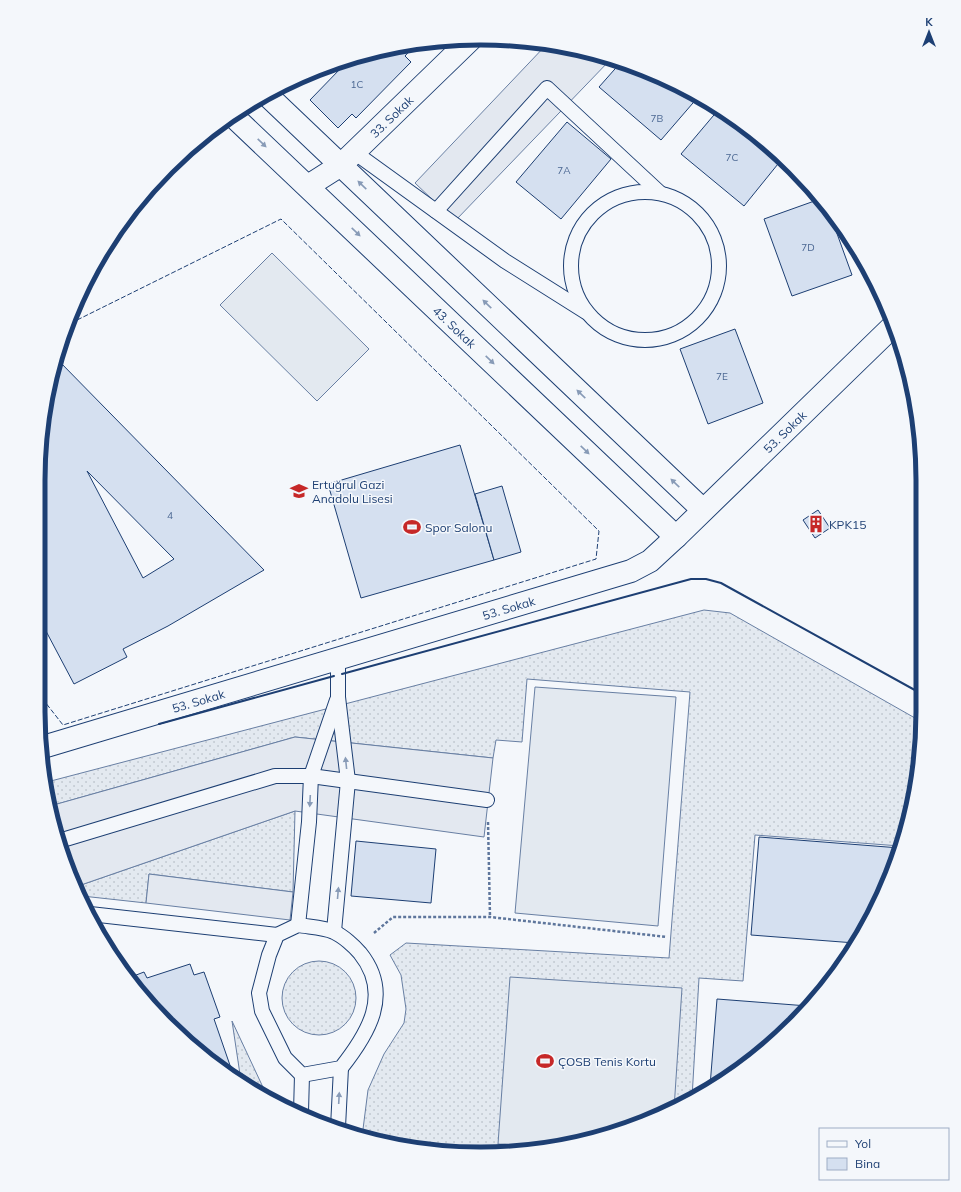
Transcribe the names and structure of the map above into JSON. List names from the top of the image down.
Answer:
{
  "streets": {
    "street": ["33. Sokak", "43. Sokak", "53. Sokak"]
  },
  "crossings": [
    ["33. Sokak", "43. Sokak"],
    ["43. Sokak", "53. Sokak"]
  ],
  "places": {
    "school or university": ["Ertuğrul Gazi Anadolu Lisesi"],
    "building": ["KPK15"],
    "sports": ["Spor Salonu", "ÇOSB Tenis Kortu"]
  },
  "house_numbers": [
    "1C",
    "7B",
    "7C",
    "7A",
    "7D",
    "7E",
    "4"
  ],
  "legend": ["Yol", "Bina"],
  "north": "top"
}
